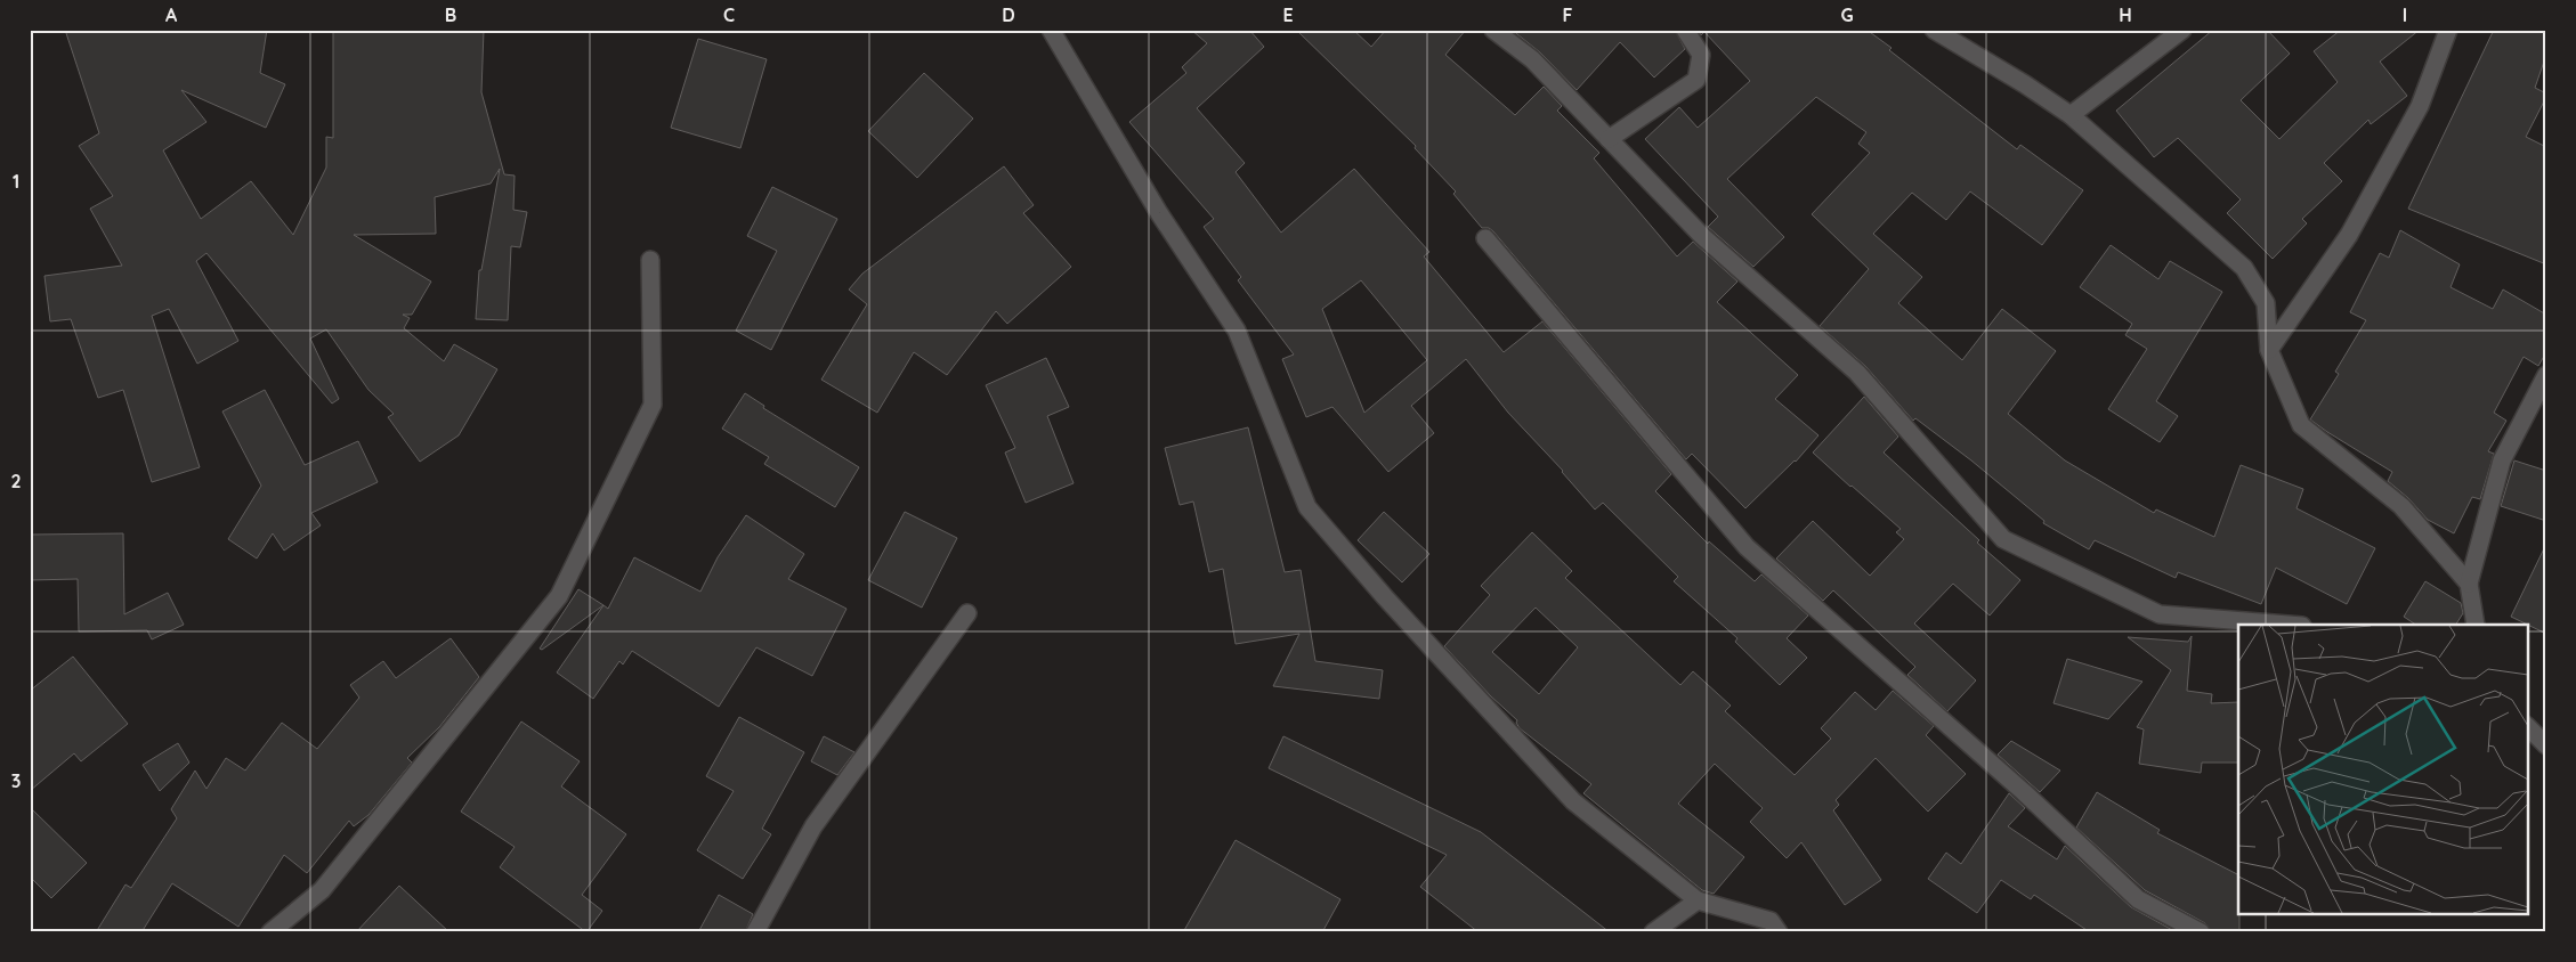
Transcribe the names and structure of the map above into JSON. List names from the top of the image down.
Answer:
{
  "grid": {
    "columns": [
      "A",
      "B",
      "C",
      "D",
      "E",
      "F",
      "G",
      "H",
      "I"
    ],
    "rows": ["1", "2", "3"]
  }
}
